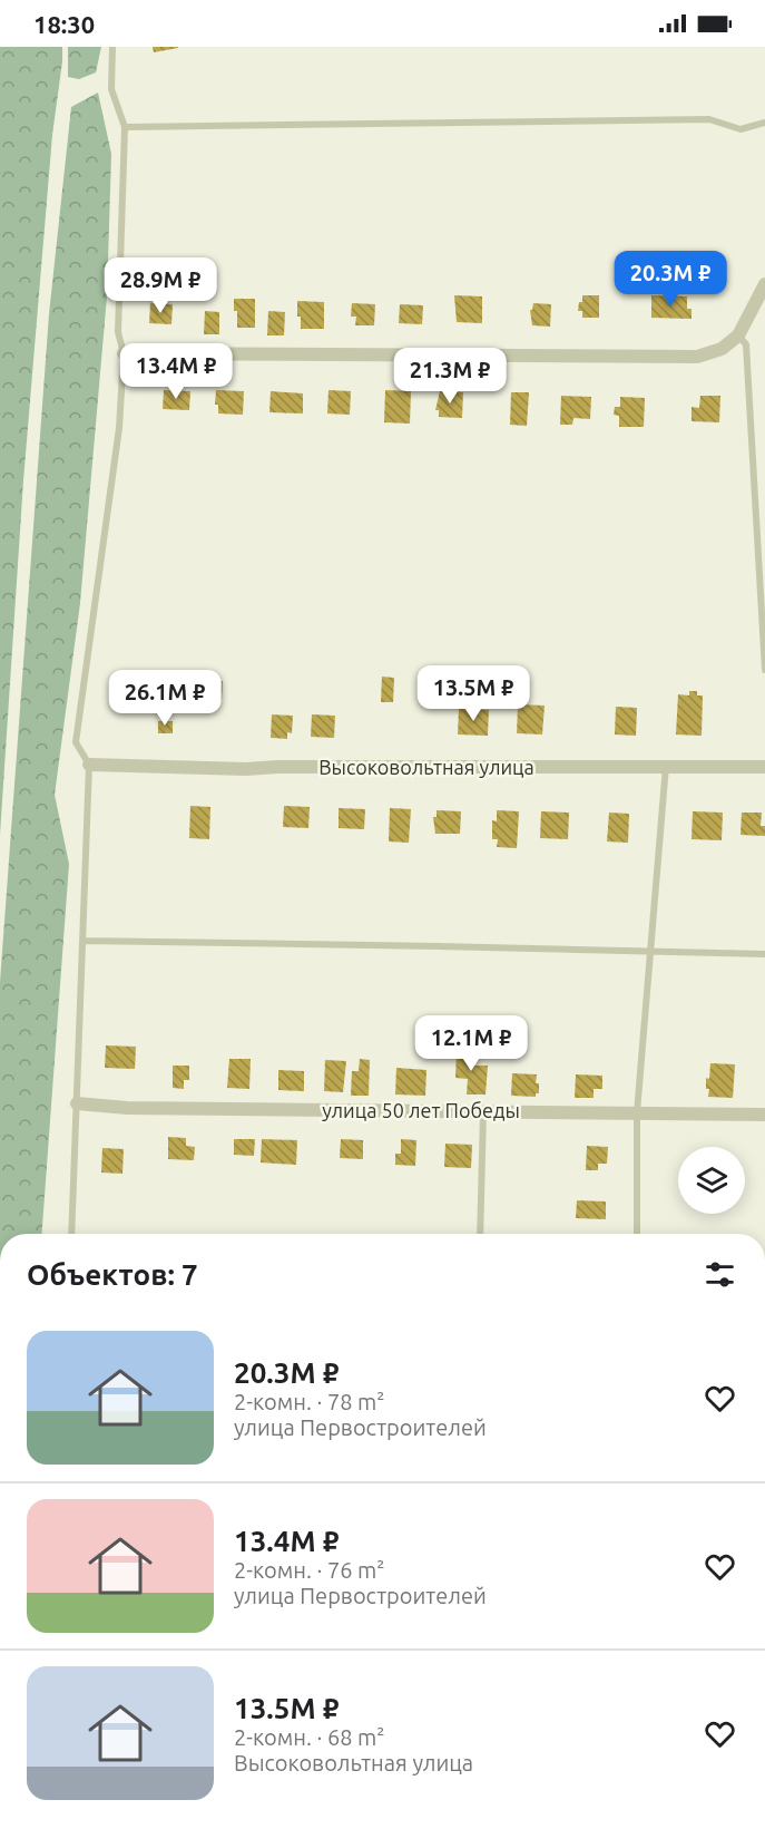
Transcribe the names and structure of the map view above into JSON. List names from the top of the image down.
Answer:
{
  "streets": {
    "street": ["Высоковольтная улица", "улица 50 лет Победы"]
  },
  "page": {
    "status": "18:30",
    "price": [
      "20.3M ₽",
      "28.9M ₽",
      "13.4M ₽",
      "21.3M ₽",
      "13.5M ₽",
      "26.1M ₽",
      "12.1M ₽"
    ],
    "heading": "Объектов: 7",
    "list": [
      {
        "name": "20.3M ₽",
        "note": "2-комн. · 78 m² · улица Первостроителей"
      },
      {
        "name": "13.4M ₽",
        "note": "2-комн. · 76 m² · улица Первостроителей"
      },
      {
        "name": "13.5M ₽",
        "note": "2-комн. · 68 m² · Высоковольтная улица"
      }
    ]
  }
}
